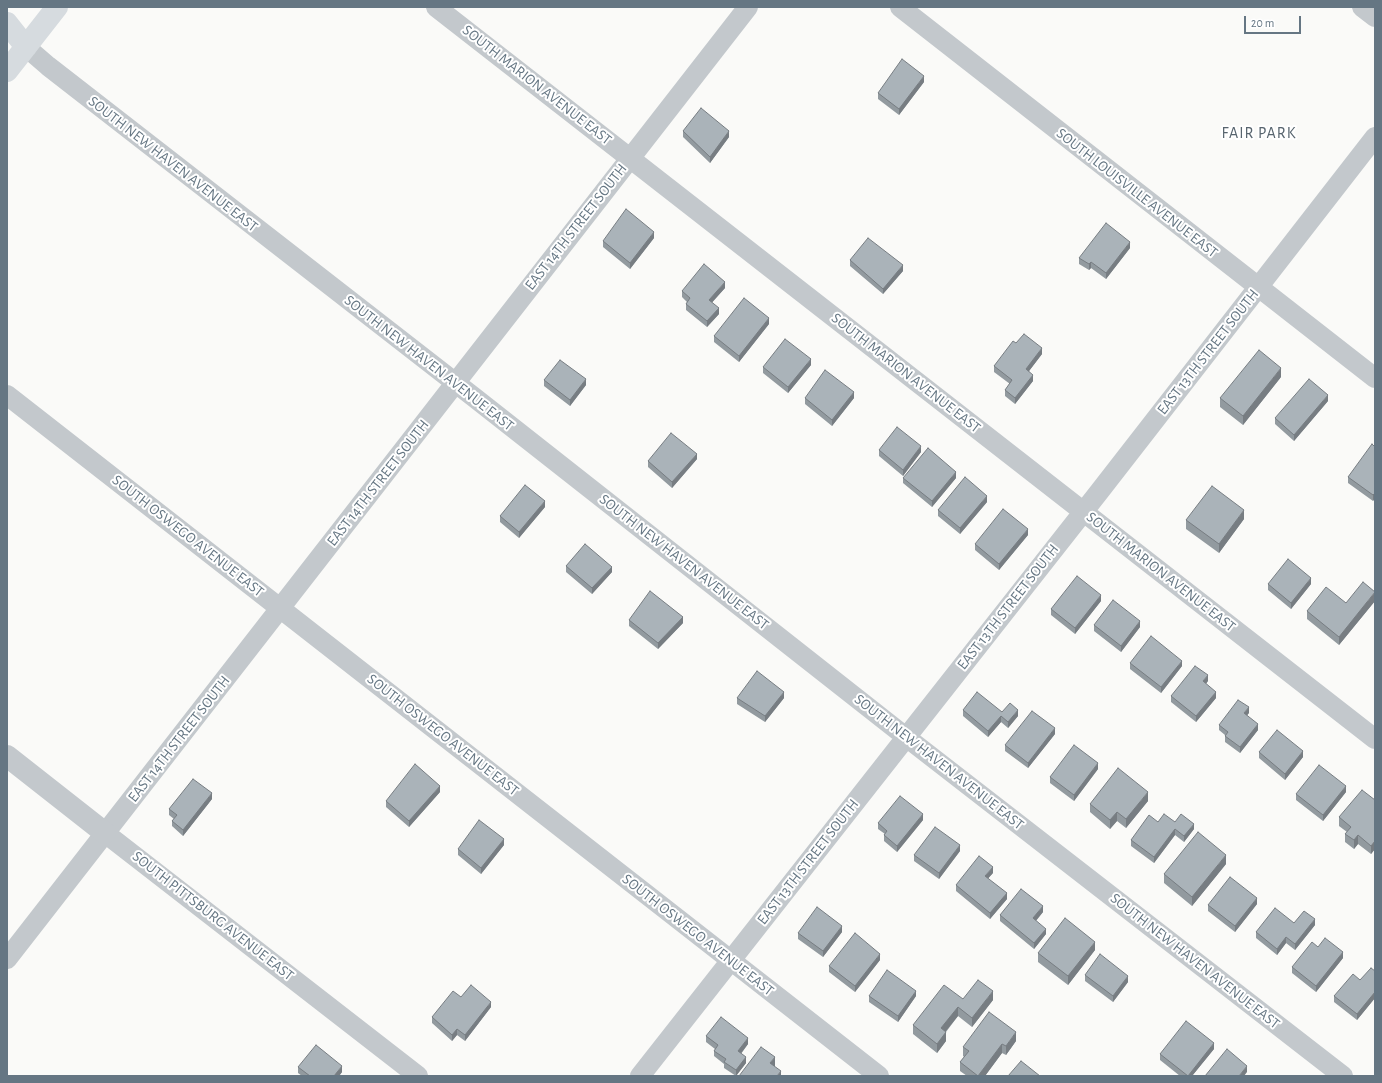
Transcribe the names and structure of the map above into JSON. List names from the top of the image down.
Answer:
{
  "streets": {
    "street": [
      "SOUTH MARION AVENUE EAST",
      "SOUTH NEW HAVEN AVENUE EAST",
      "SOUTH LOUISVILLE AVENUE EAST",
      "EAST 14TH STREET SOUTH",
      "EAST 13TH STREET SOUTH",
      "SOUTH OSWEGO AVENUE EAST",
      "SOUTH PITTSBURG AVENUE EAST"
    ]
  },
  "crossings": [
    ["SOUTH MARION AVENUE EAST", "EAST 14TH STREET SOUTH"],
    ["SOUTH MARION AVENUE EAST", "EAST 13TH STREET SOUTH"],
    ["SOUTH NEW HAVEN AVENUE EAST", "EAST 14TH STREET SOUTH"],
    ["SOUTH NEW HAVEN AVENUE EAST", "EAST 13TH STREET SOUTH"],
    ["SOUTH LOUISVILLE AVENUE EAST", "EAST 13TH STREET SOUTH"],
    ["EAST 14TH STREET SOUTH", "SOUTH OSWEGO AVENUE EAST"],
    ["EAST 14TH STREET SOUTH", "SOUTH PITTSBURG AVENUE EAST"],
    ["EAST 13TH STREET SOUTH", "SOUTH OSWEGO AVENUE EAST"]
  ],
  "districts": ["FAIR PARK"],
  "scale_bar": "20 m"
}
